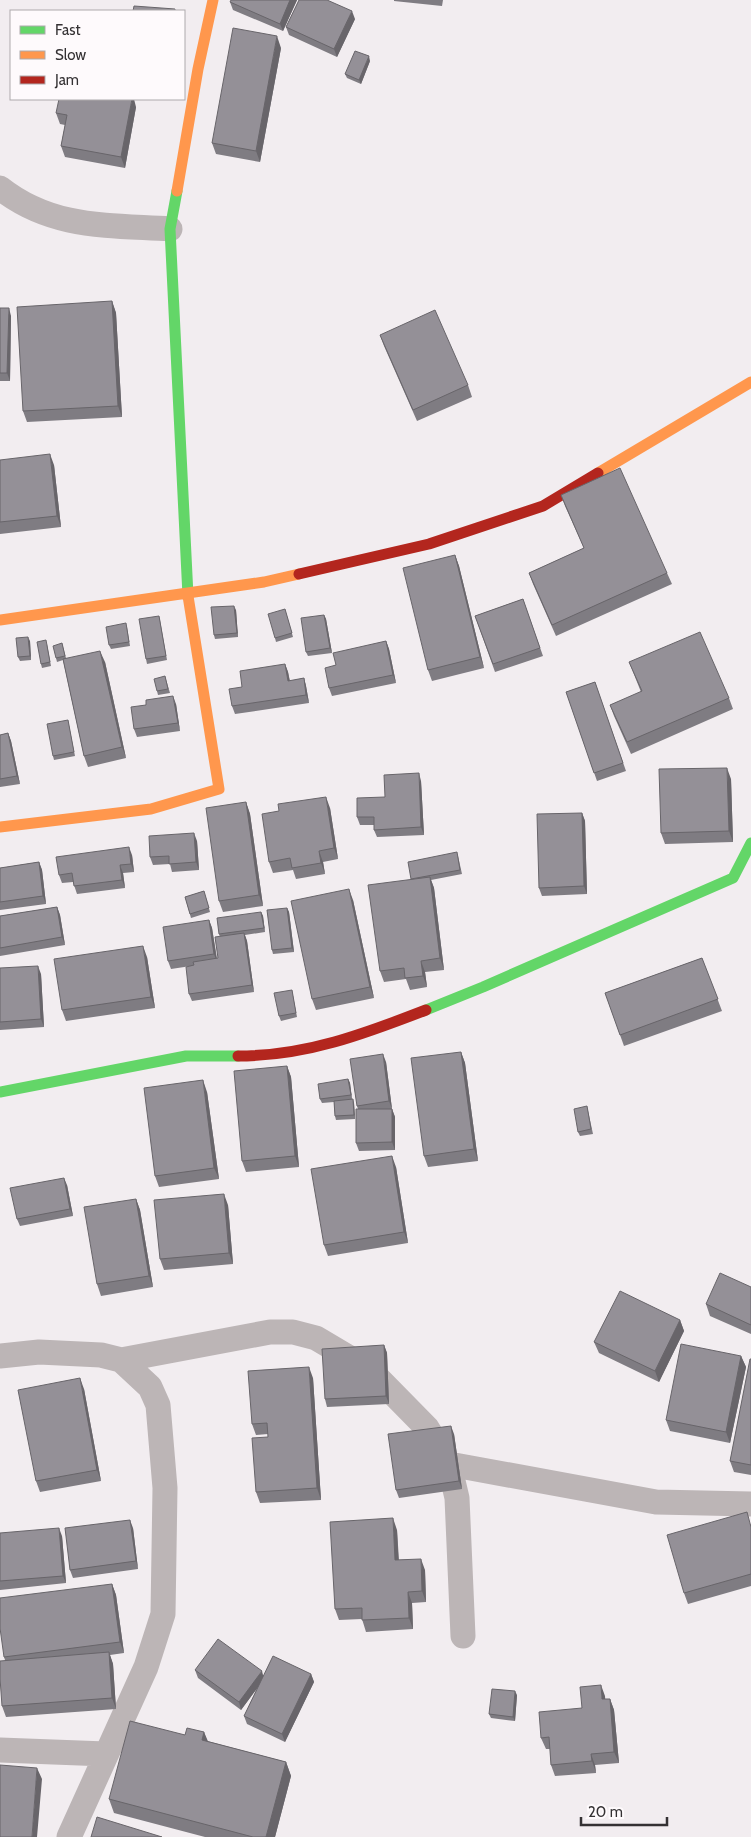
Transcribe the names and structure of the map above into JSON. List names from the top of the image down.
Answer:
{
  "legend": ["Fast", "Slow", "Jam"],
  "scale_bar": "20 m"
}
